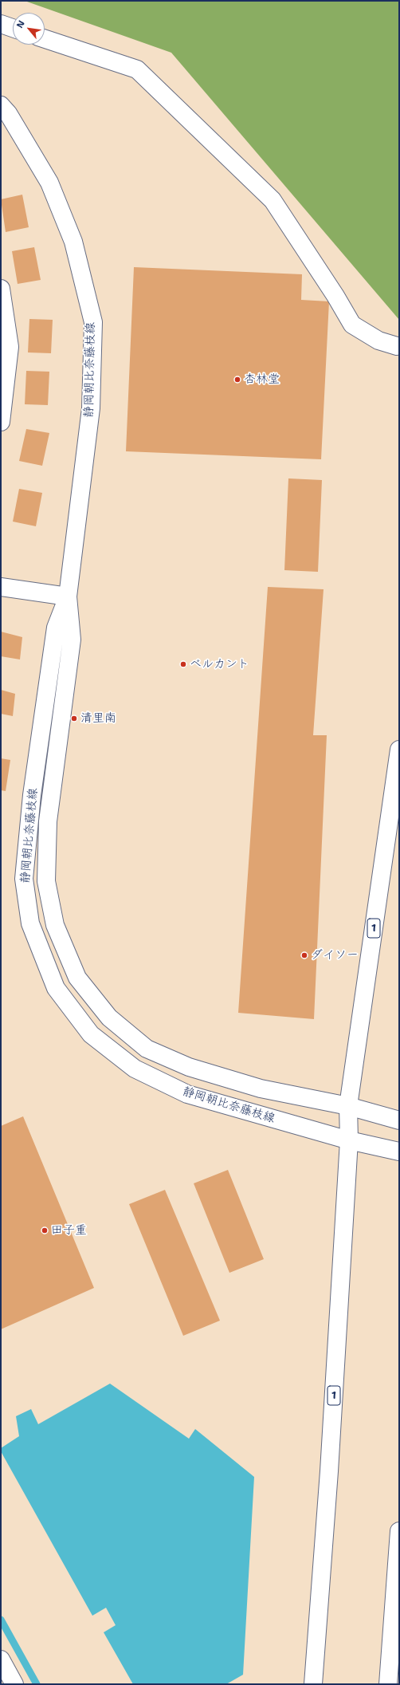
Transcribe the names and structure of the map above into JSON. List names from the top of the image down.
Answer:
{
  "streets": {
    "main road": ["静岡朝比奈藤枝線", "1"]
  },
  "crossings": [
    ["静岡朝比奈藤枝線", "1"]
  ],
  "places": [
    "杏林堂",
    "ベルカント",
    "清里南",
    "ダイソー",
    "田子重"
  ],
  "north": "top left"
}
